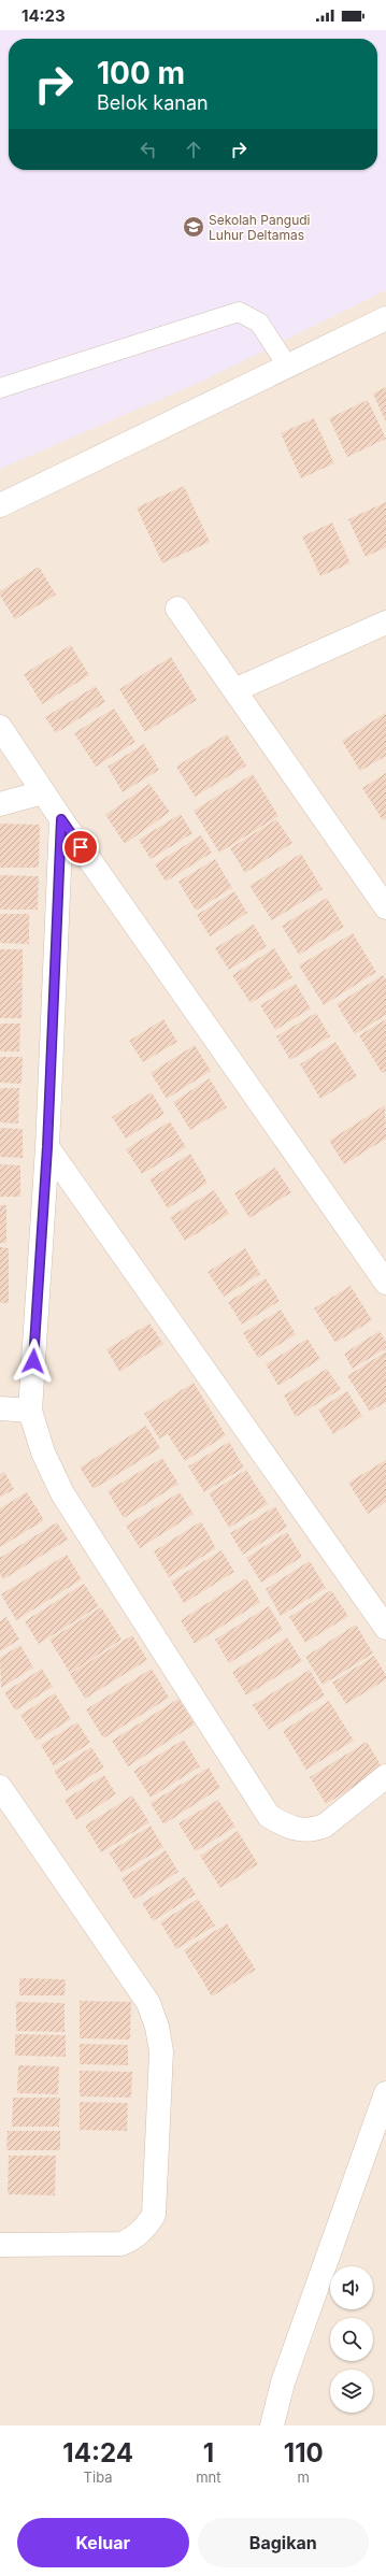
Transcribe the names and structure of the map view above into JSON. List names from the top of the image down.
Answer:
{
  "places": {
    "school or university": ["Sekolah Pangudi Luhur Deltamas"]
  },
  "page": {
    "status": "14:23",
    "turn": ["100 m", "Belok kanan"],
    "eta": [
      "14:24",
      "Tiba",
      "1",
      "mnt",
      "110",
      "m"
    ],
    "buttons": ["Keluar", "Bagikan"]
  }
}
